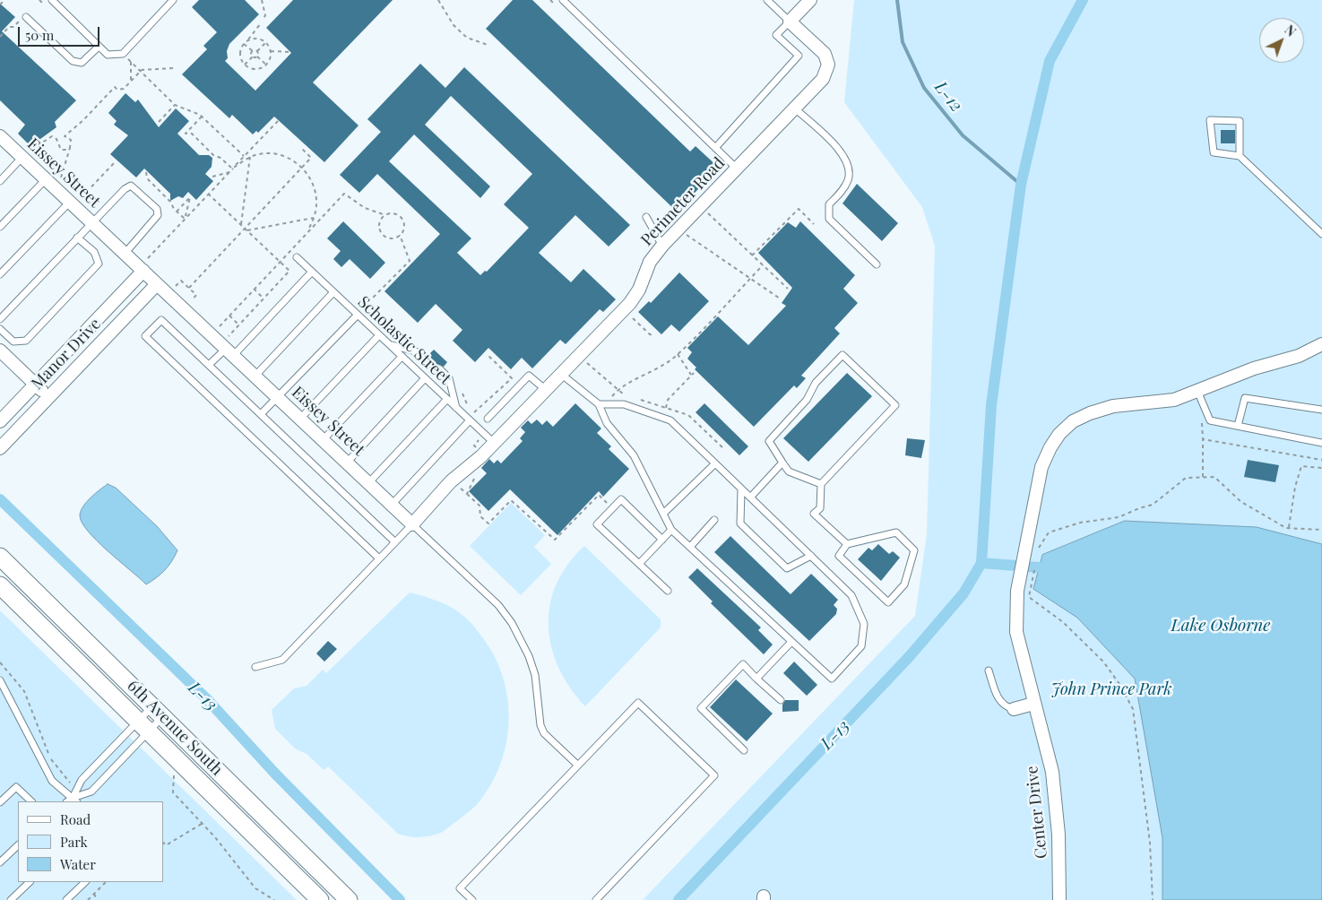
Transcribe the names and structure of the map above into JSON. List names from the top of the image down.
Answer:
{
  "streets": {
    "street": [
      "Eissey Street",
      "Perimeter Road",
      "Manor Drive",
      "6th Avenue South",
      "Center Drive"
    ],
    "lane": ["Scholastic Street"]
  },
  "crossings": [
    ["Eissey Street", "Perimeter Road"],
    ["Eissey Street", "Manor Drive"],
    ["Perimeter Road", "Scholastic Street"]
  ],
  "water": ["L-12", "Lake Osborne", "L-13"],
  "parks": ["John Prince Park"],
  "legend": ["Road", "Park", "Water"],
  "scale_bar": "50 m",
  "north": "top right"
}
